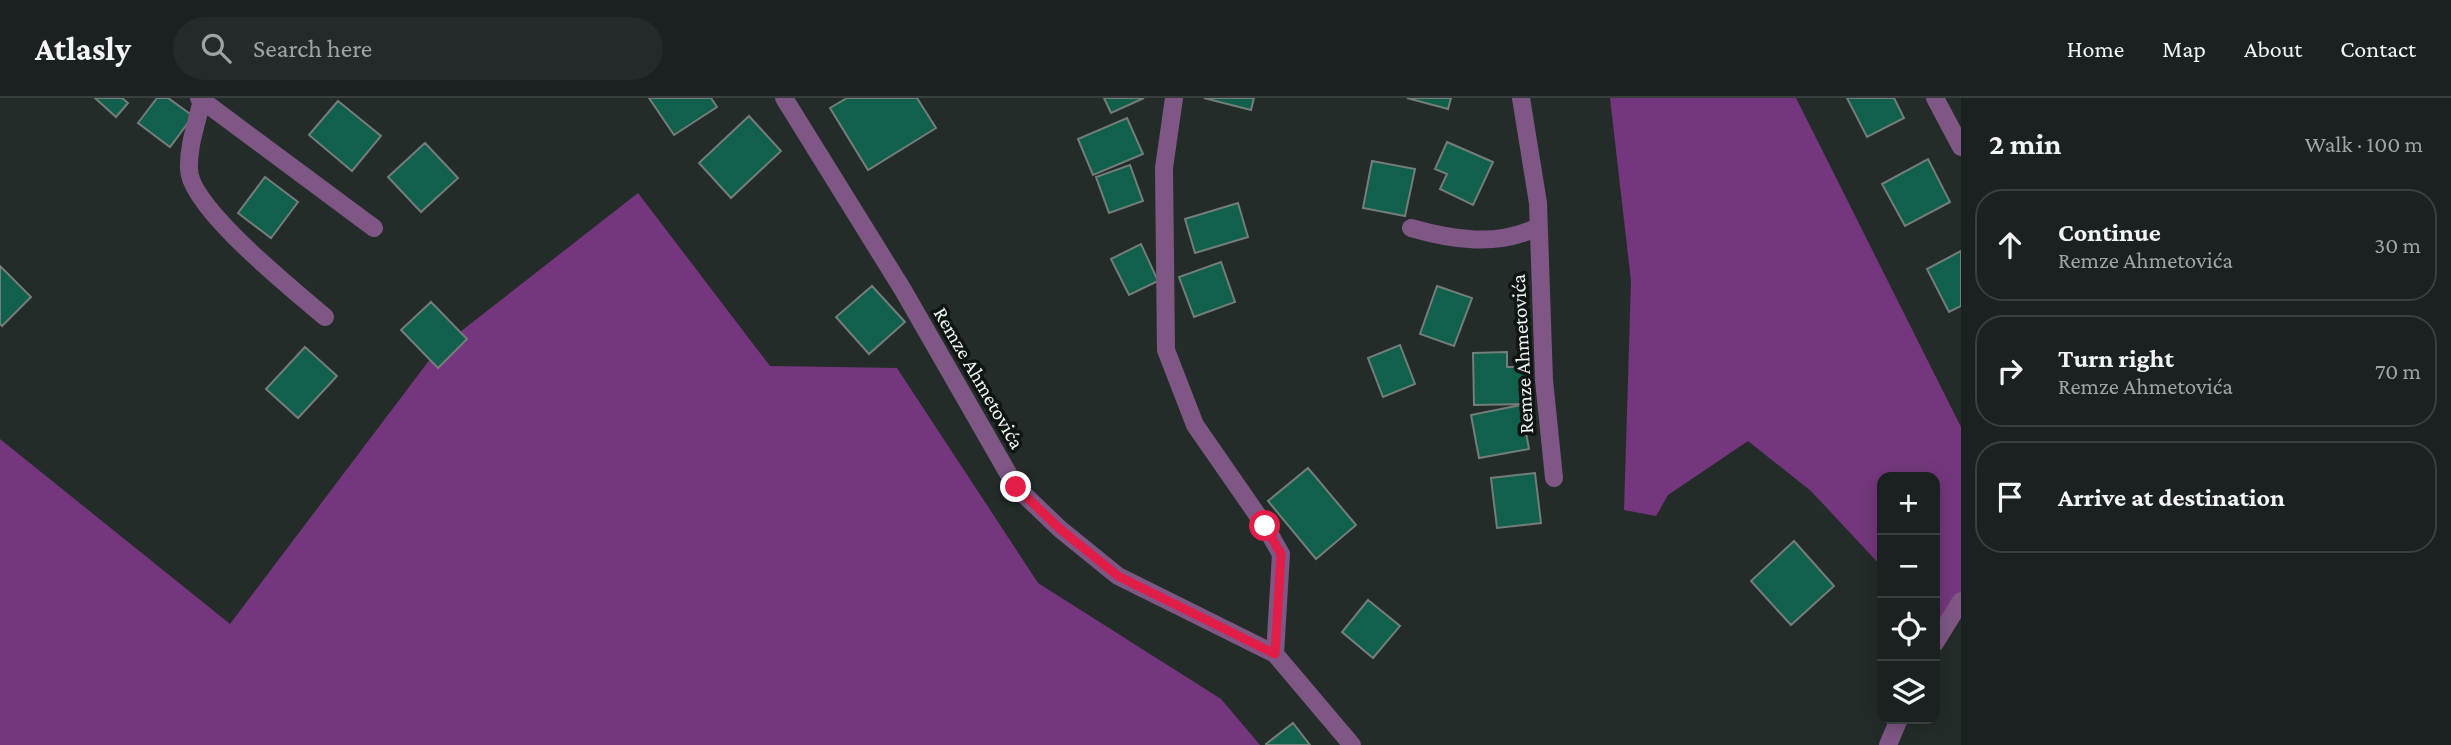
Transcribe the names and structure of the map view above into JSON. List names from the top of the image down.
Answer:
{
  "streets": {
    "street": ["Remze Ahmetovića"]
  },
  "page": {
    "header": "Atlasly",
    "search": "Search here",
    "nav": [
      "Home",
      "Map",
      "About",
      "Contact"
    ],
    "heading": ["2 min", "Walk · 100 m"],
    "list": [
      ["Continue", "Remze Ahmetovića", "30 m"],
      ["Turn right", "Remze Ahmetovića", "70 m"],
      "Arrive at destination"
    ],
    "map_buttons": ["+", "−"]
  }
}
